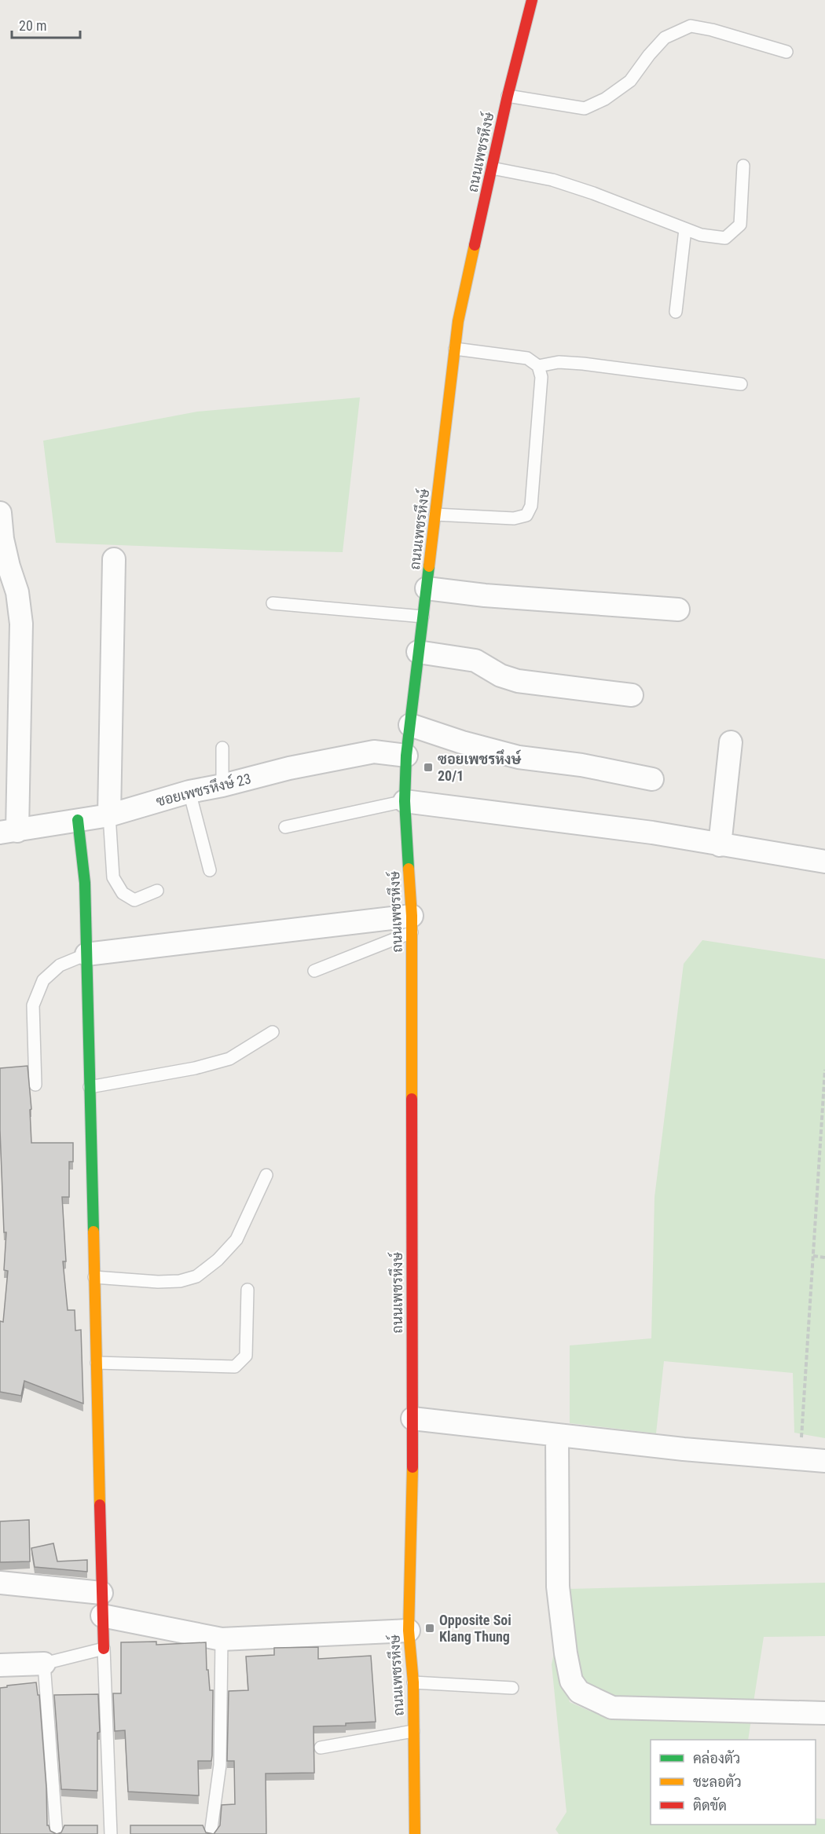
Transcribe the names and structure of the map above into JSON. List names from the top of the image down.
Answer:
{
  "streets": {
    "main road": ["ถนนเพชรหึงษ์"],
    "street": ["ซอยเพชรหึงษ์ 23"]
  },
  "crossings": [
    ["ถนนเพชรหึงษ์", "ซอยเพชรหึงษ์ 23"]
  ],
  "places": {
    "transit": ["ซอยเพชรหึงษ์ 20/1", "Opposite Soi Klang Thung"]
  },
  "legend": ["คล่องตัว", "ชะลอตัว", "ติดขัด"],
  "scale_bar": "20 m"
}
